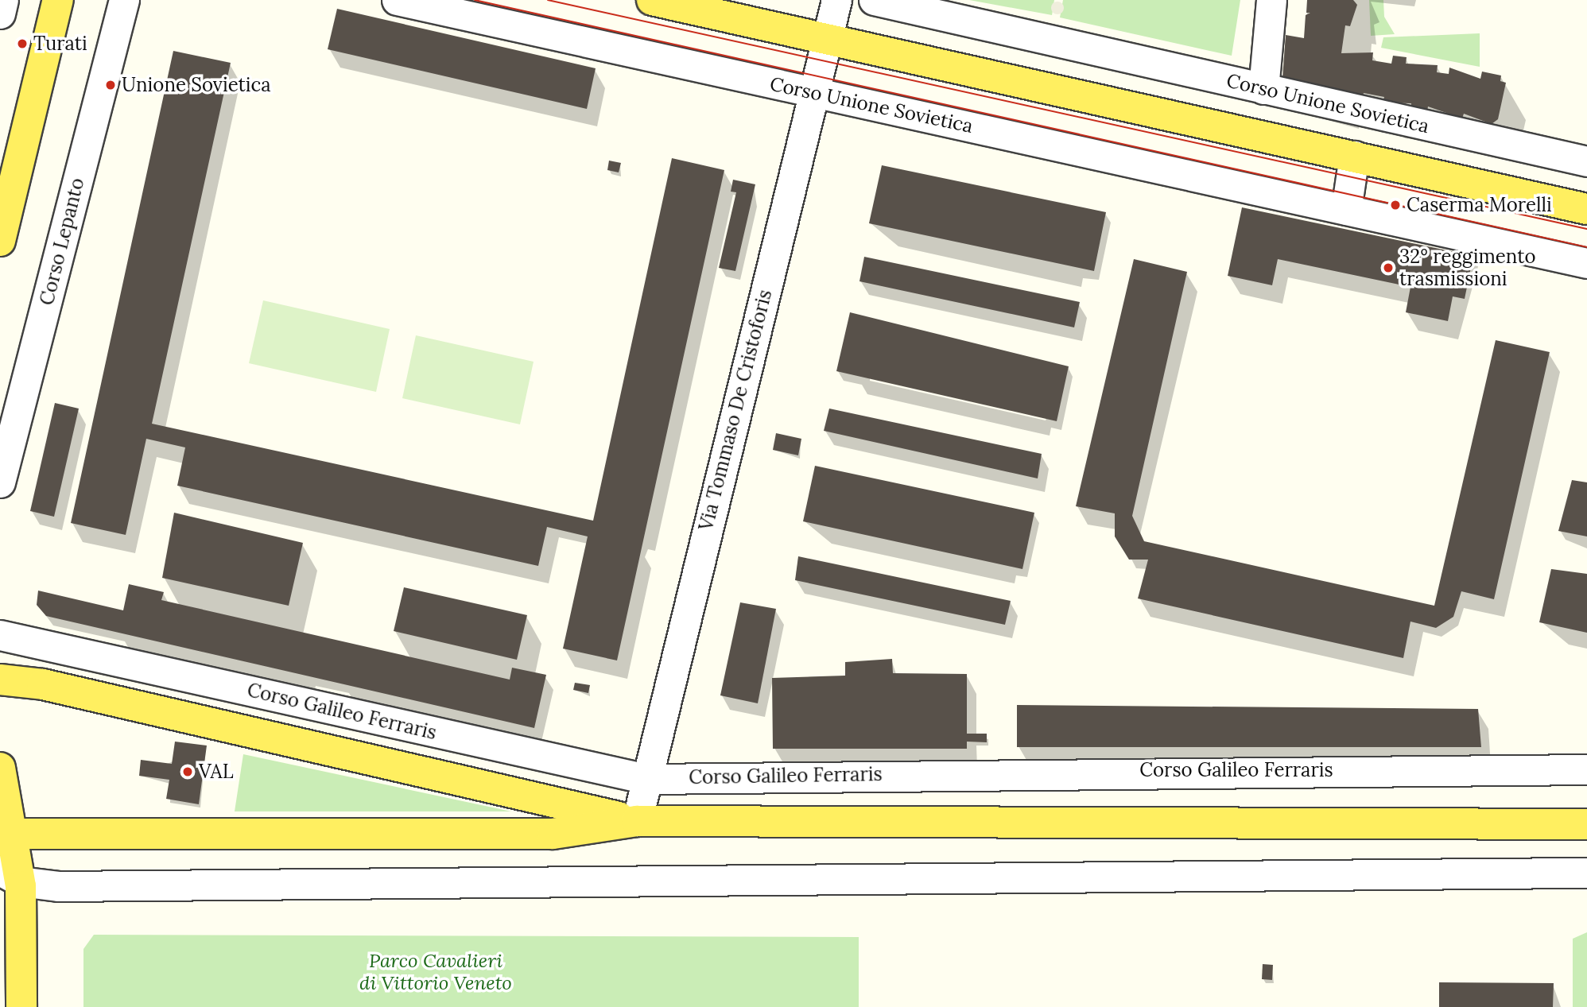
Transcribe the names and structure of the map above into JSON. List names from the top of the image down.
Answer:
{
  "streets": {
    "main road": ["Corso Galileo Ferraris"],
    "street": ["Corso Unione Sovietica", "Corso Lepanto", "Via Tommaso De Cristoforis"]
  },
  "crossings": [
    ["Corso Unione Sovietica", "Via Tommaso De Cristoforis"],
    ["Via Tommaso De Cristoforis", "Corso Galileo Ferraris"]
  ],
  "parks": ["Parco Cavalieri di Vittorio Veneto"],
  "places": [
    "Turati",
    "Unione Sovietica",
    "Caserma Morelli",
    "32° reggimento trasmissioni",
    "VAL"
  ]
}
